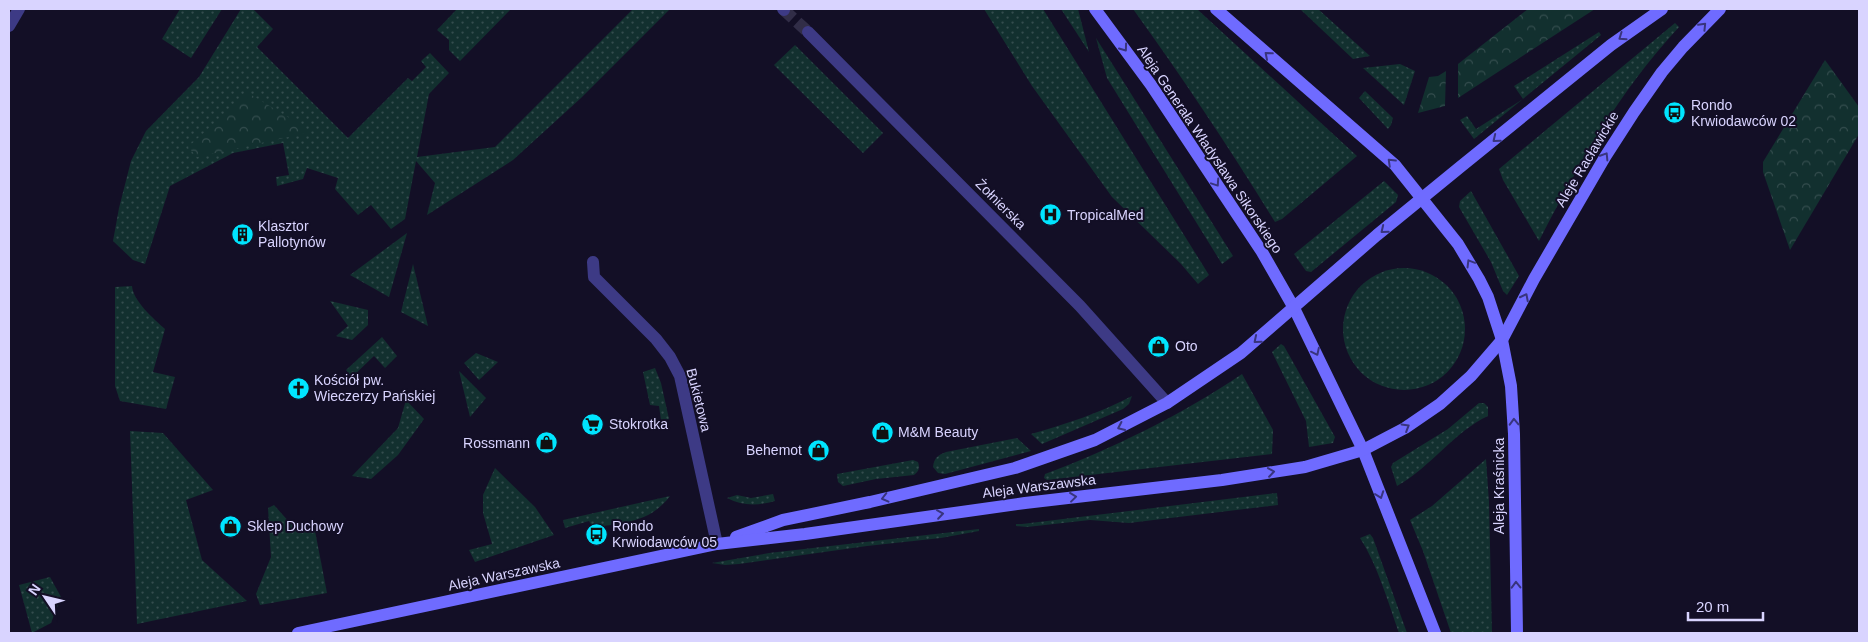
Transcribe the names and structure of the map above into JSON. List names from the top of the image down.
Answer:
{
  "streets": {
    "street": [
      "Aleja Generała Władysława Sikorskiego",
      "Aleje Racławickie",
      "Żołnierska",
      "Bukietowa",
      "Aleja Warszawska",
      "Aleja Kraśnicka"
    ]
  },
  "crossings": [
    ["Aleja Generała Władysława Sikorskiego", "Aleje Racławickie"],
    ["Aleja Generała Władysława Sikorskiego", "Aleja Warszawska"],
    ["Aleje Racławickie", "Aleja Warszawska"],
    ["Aleje Racławickie", "Aleja Kraśnicka"],
    ["Żołnierska", "Aleja Warszawska"],
    ["Bukietowa", "Aleja Warszawska"],
    ["Aleja Warszawska", "Aleja Kraśnicka"]
  ],
  "one_way": ["Aleja Generała Władysława Sikorskiego", "Aleja Kraśnicka"],
  "places": {
    "bus stop": ["Rondo Krwiodawców 02", "Rondo Krwiodawców 05"],
    "hospital": ["TropicalMed"],
    "building": ["Klasztor Pallotynów"],
    "shop": [
      "Oto",
      "M&M Beauty",
      "Rossmann",
      "Behemot",
      "Sklep Duchowy"
    ],
    "church": ["Kościół pw. Wieczerzy Pańskiej"],
    "supermarket": ["Stokrotka"]
  },
  "scale_bar": "20 m",
  "north": "top left"
}
